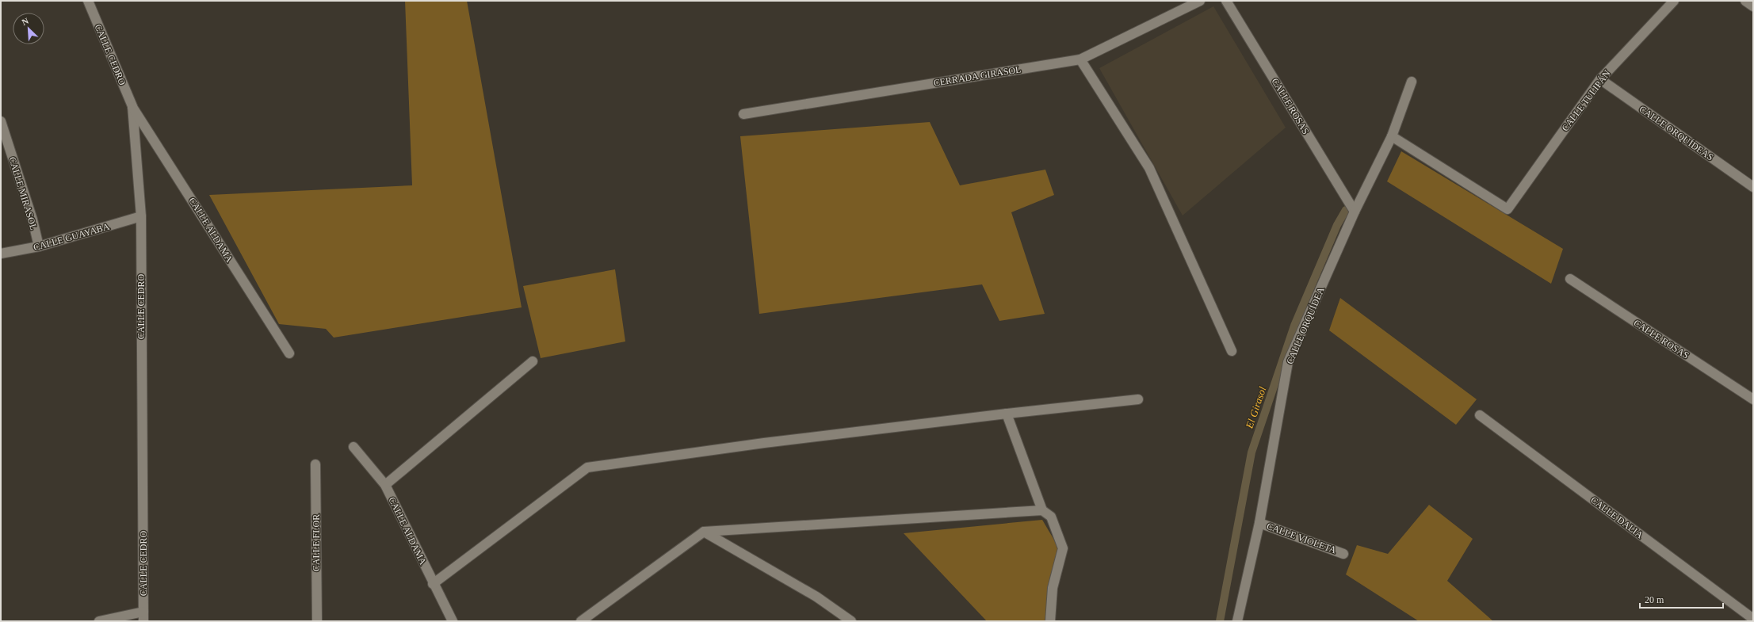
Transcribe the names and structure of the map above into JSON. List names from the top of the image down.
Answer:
{
  "streets": {
    "street": [
      "CALLE CEDRO",
      "CERRADA GIRASOL",
      "CALLE TULIPÁN",
      "CALLE ROSAS",
      "CALLE ORQUÍDEAS",
      "CALLE MIRASOL",
      "CALLE ALDAMA",
      "CALLE GUAYABA",
      "CALLE ORQUÍDEA",
      "CALLE DALIA",
      "CALLE VIOLETA",
      "CALLE FLOR"
    ]
  },
  "crossings": [
    ["CALLE CEDRO", "CALLE ALDAMA"],
    ["CALLE CEDRO", "CALLE GUAYABA"],
    ["CALLE TULIPÁN", "CALLE ORQUÍDEAS"],
    ["CALLE TULIPÁN", "CALLE ORQUÍDEA"],
    ["CALLE ROSAS", "CALLE ORQUÍDEA"],
    ["CALLE MIRASOL", "CALLE GUAYABA"],
    ["CALLE ORQUÍDEA", "CALLE VIOLETA"]
  ],
  "water": ["El Girasol"],
  "scale_bar": "20 m",
  "north": "top left"
}
